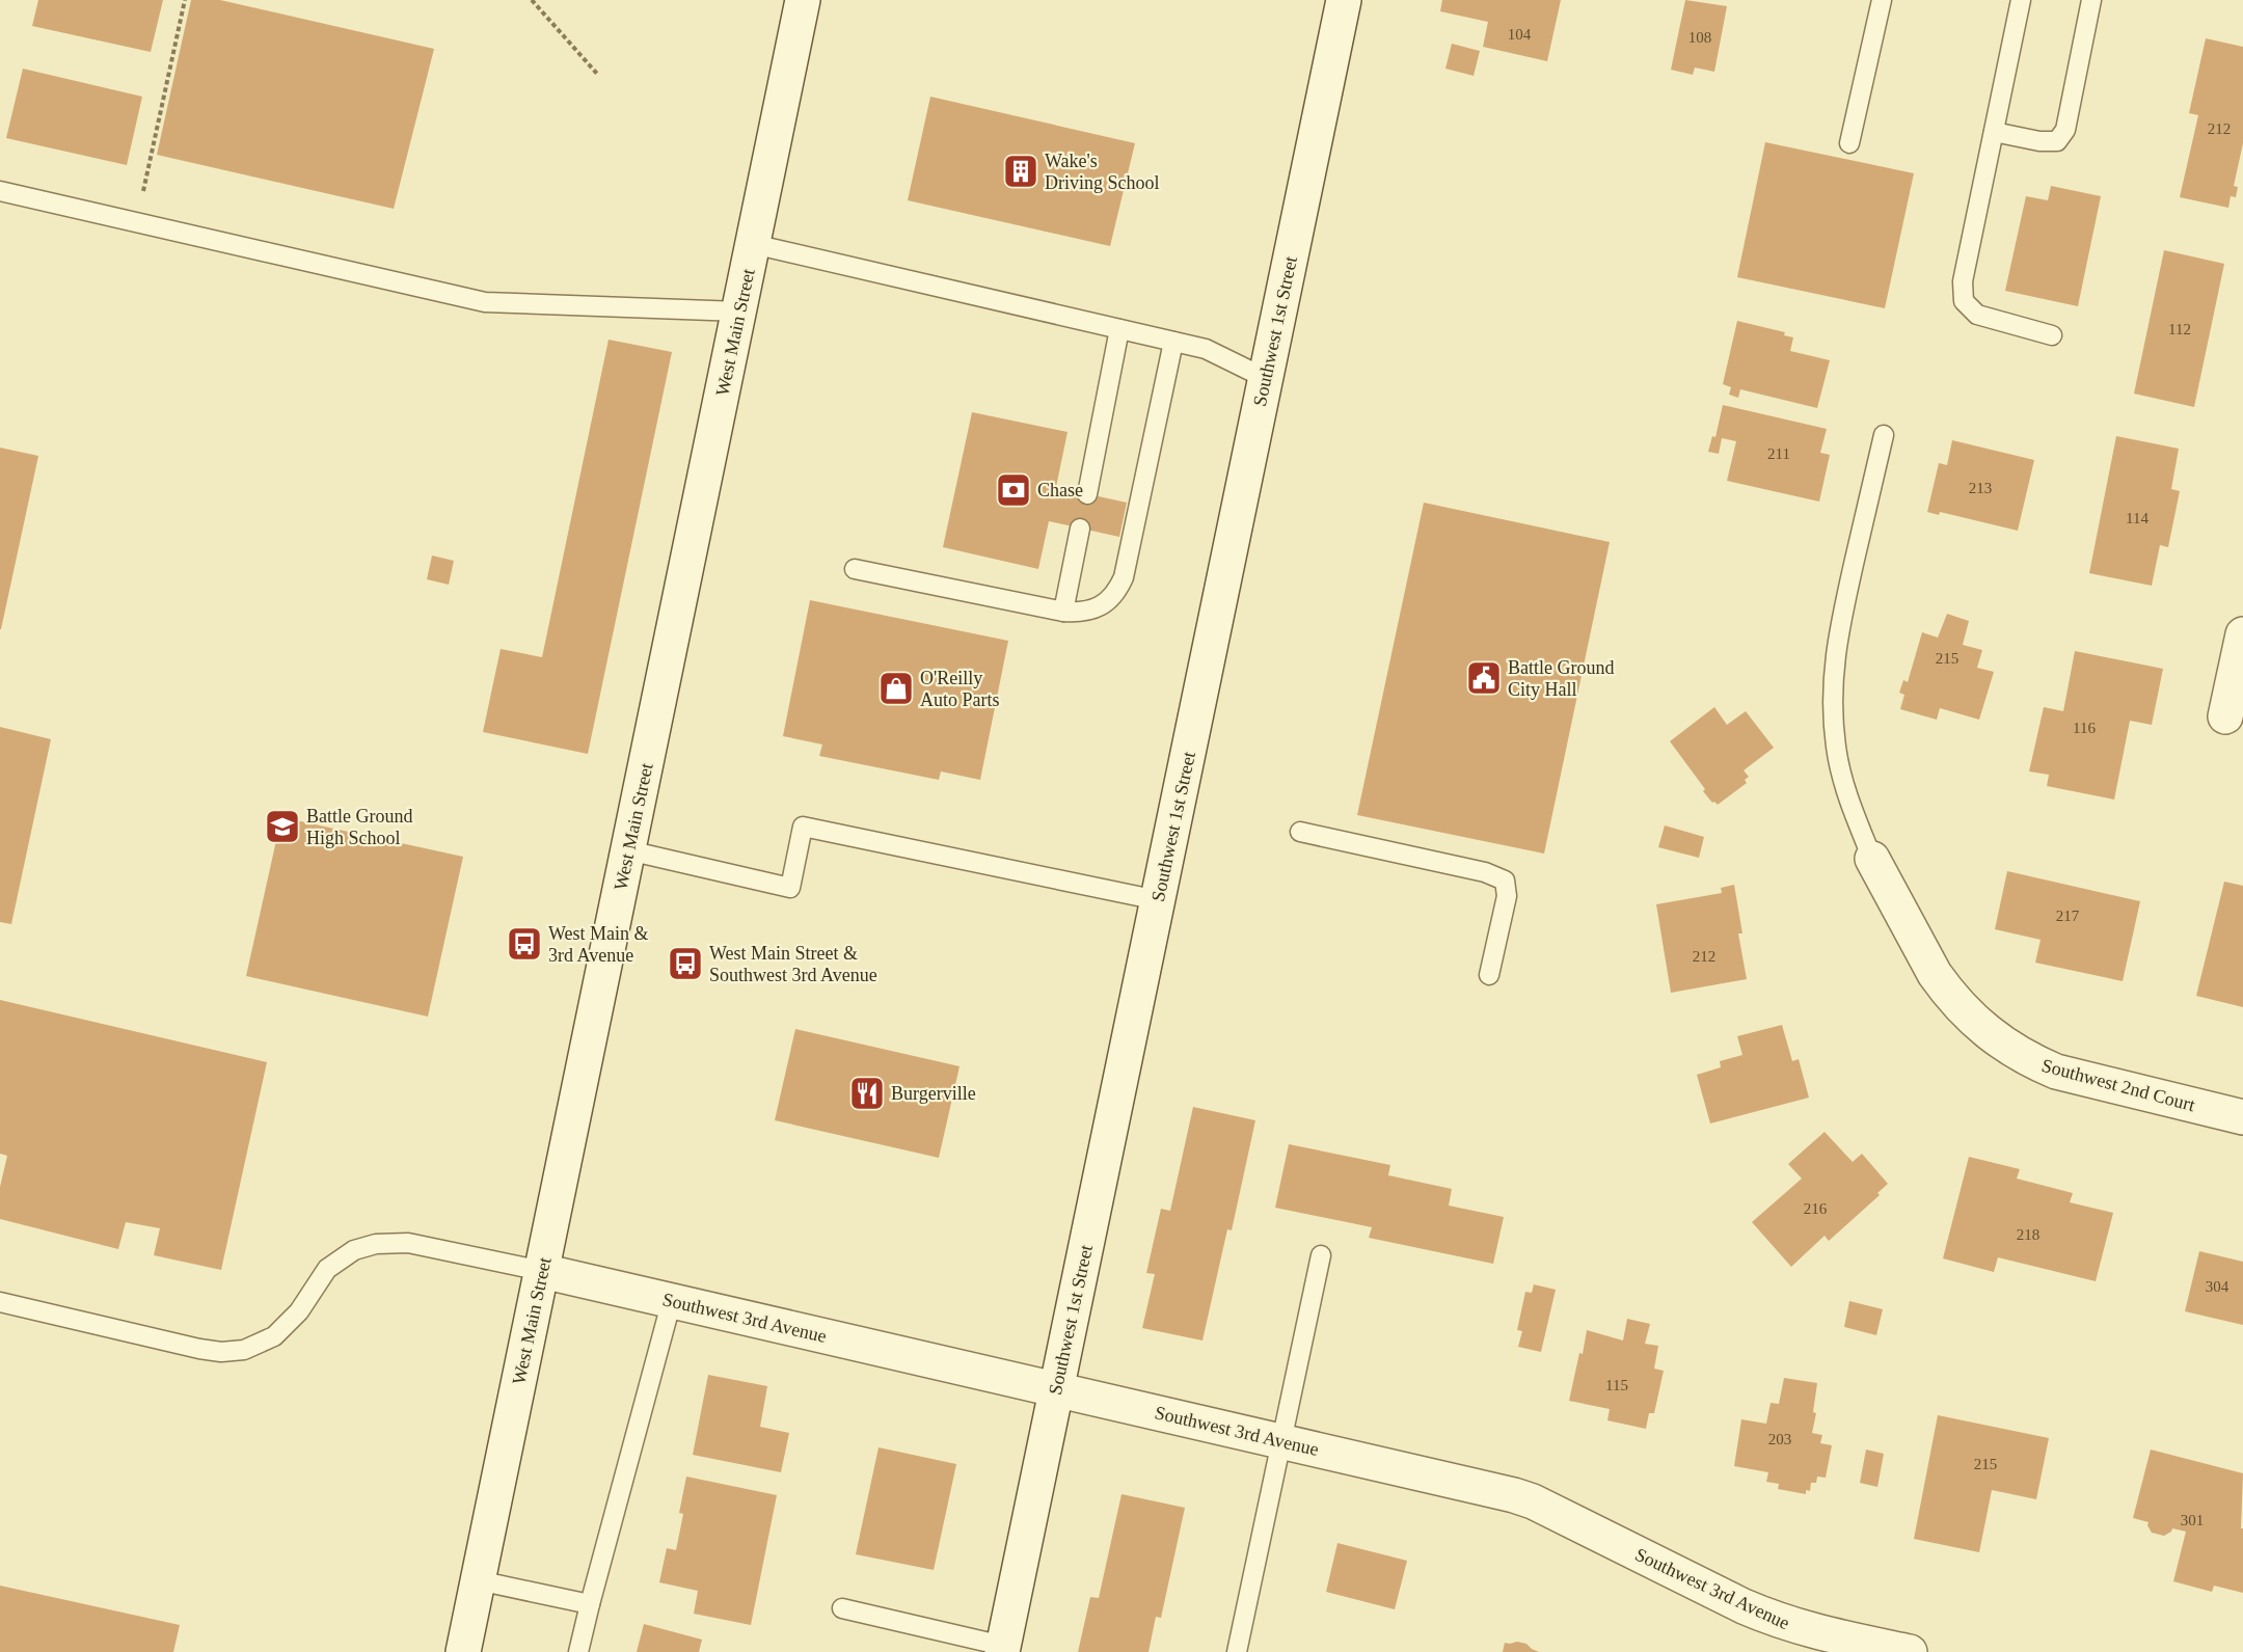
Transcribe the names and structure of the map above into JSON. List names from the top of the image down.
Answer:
{
  "streets": {
    "street": [
      "Southwest 1st Street",
      "West Main Street",
      "Southwest 2nd Court",
      "Southwest 3rd Avenue"
    ]
  },
  "crossings": [
    ["Southwest 1st Street", "Southwest 3rd Avenue"],
    ["West Main Street", "Southwest 3rd Avenue"]
  ],
  "places": {
    "building": ["Wake's Driving School"],
    "bank": ["Chase"],
    "public building": ["Battle Ground City Hall"],
    "shop": ["O'Reilly Auto Parts"],
    "school or university": ["Battle Ground High School"],
    "bus stop": ["West Main & 3rd Avenue", "West Main Street & Southwest 3rd Avenue"],
    "restaurant": ["Burgerville"]
  },
  "house_numbers": [
    "104",
    "108",
    "212",
    "112",
    "211",
    "213",
    "114",
    "215",
    "116",
    "217",
    "212",
    "216",
    "218",
    "304",
    "115",
    "203",
    "215",
    "301"
  ]
}
